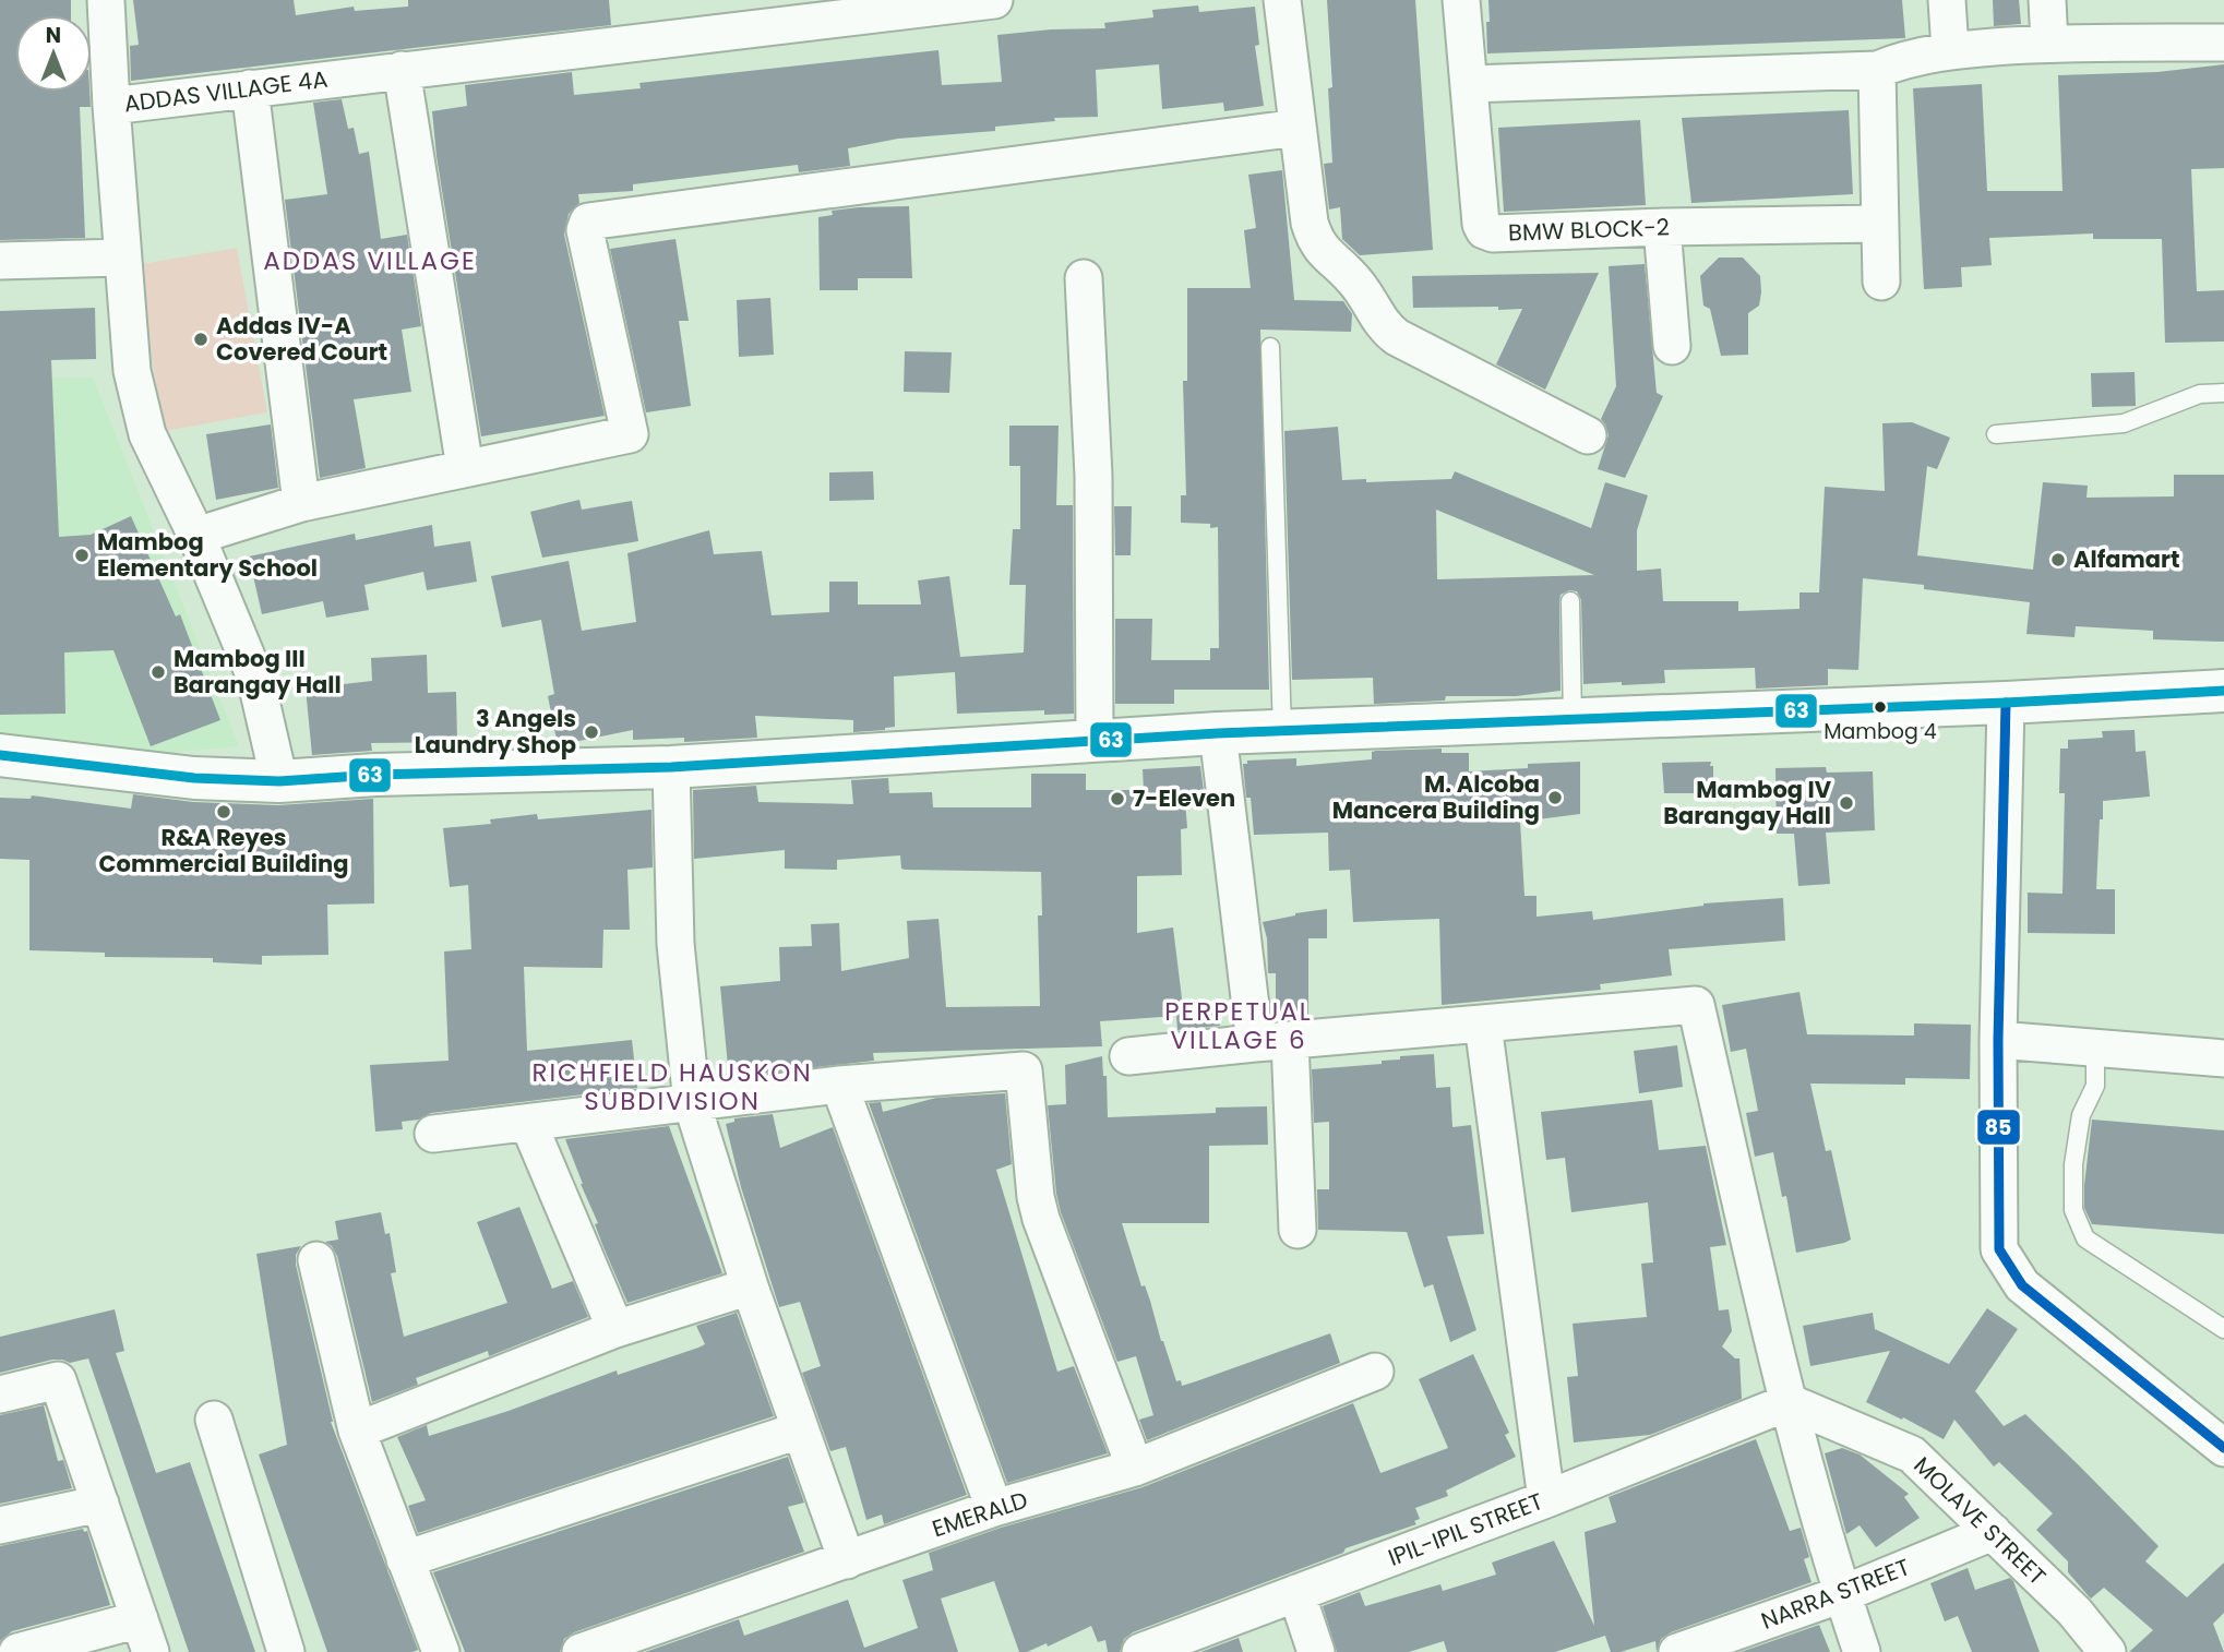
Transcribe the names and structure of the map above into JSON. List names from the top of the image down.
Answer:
{
  "streets": {
    "street": [
      "ADDAS VILLAGE 4A",
      "BMW BLOCK-2",
      "EMERALD",
      "MOLAVE STREET",
      "IPIL-IPIL STREET",
      "NARRA STREET"
    ]
  },
  "crossings": [
    ["MOLAVE STREET", "IPIL-IPIL STREET"],
    ["MOLAVE STREET", "NARRA STREET"]
  ],
  "districts": ["ADDAS VILLAGE", "PERPETUAL VILLAGE 6", "RICHFIELD HAUSKON SUBDIVISION"],
  "places": [
    "Addas IV-A Covered Court",
    "Mambog Elementary School",
    "Alfamart",
    "Mambog III Barangay Hall",
    "Mambog 4",
    "3 Angels Laundry Shop",
    "M. Alcoba Mancera Building",
    "7-Eleven",
    "Mambog IV Barangay Hall",
    "R&A Reyes Commercial Building"
  ],
  "lines": ["transit line 63", "transit line 85"],
  "north": "top"
}
